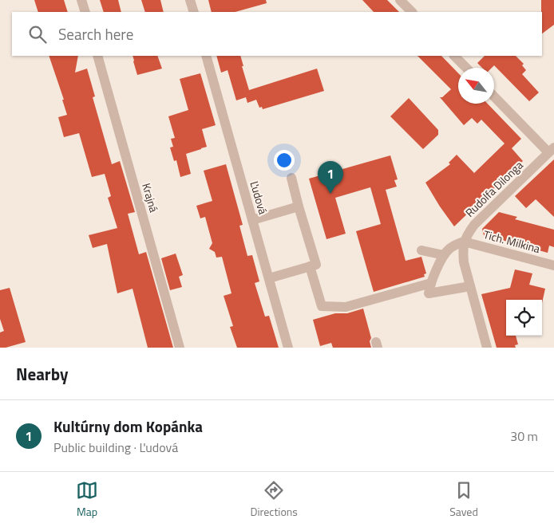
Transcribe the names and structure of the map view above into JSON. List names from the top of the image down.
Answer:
{
  "streets": {
    "street": [
      "Rudolfa Dilonga",
      "Krajná",
      "Ľudová",
      "Tich. Milkina"
    ]
  },
  "crossings": [
    ["Rudolfa Dilonga", "Tich. Milkina"]
  ],
  "north": "top left",
  "page": {
    "search": "Search here",
    "pins": "1",
    "heading": "Nearby",
    "list": [
      {
        "mark": "1",
        "name": "Kultúrny dom Kopánka",
        "note": "Public building · Ľudová",
        "value": "30 m"
      }
    ],
    "nav": ["Map", "Directions", "Saved"]
  }
}
